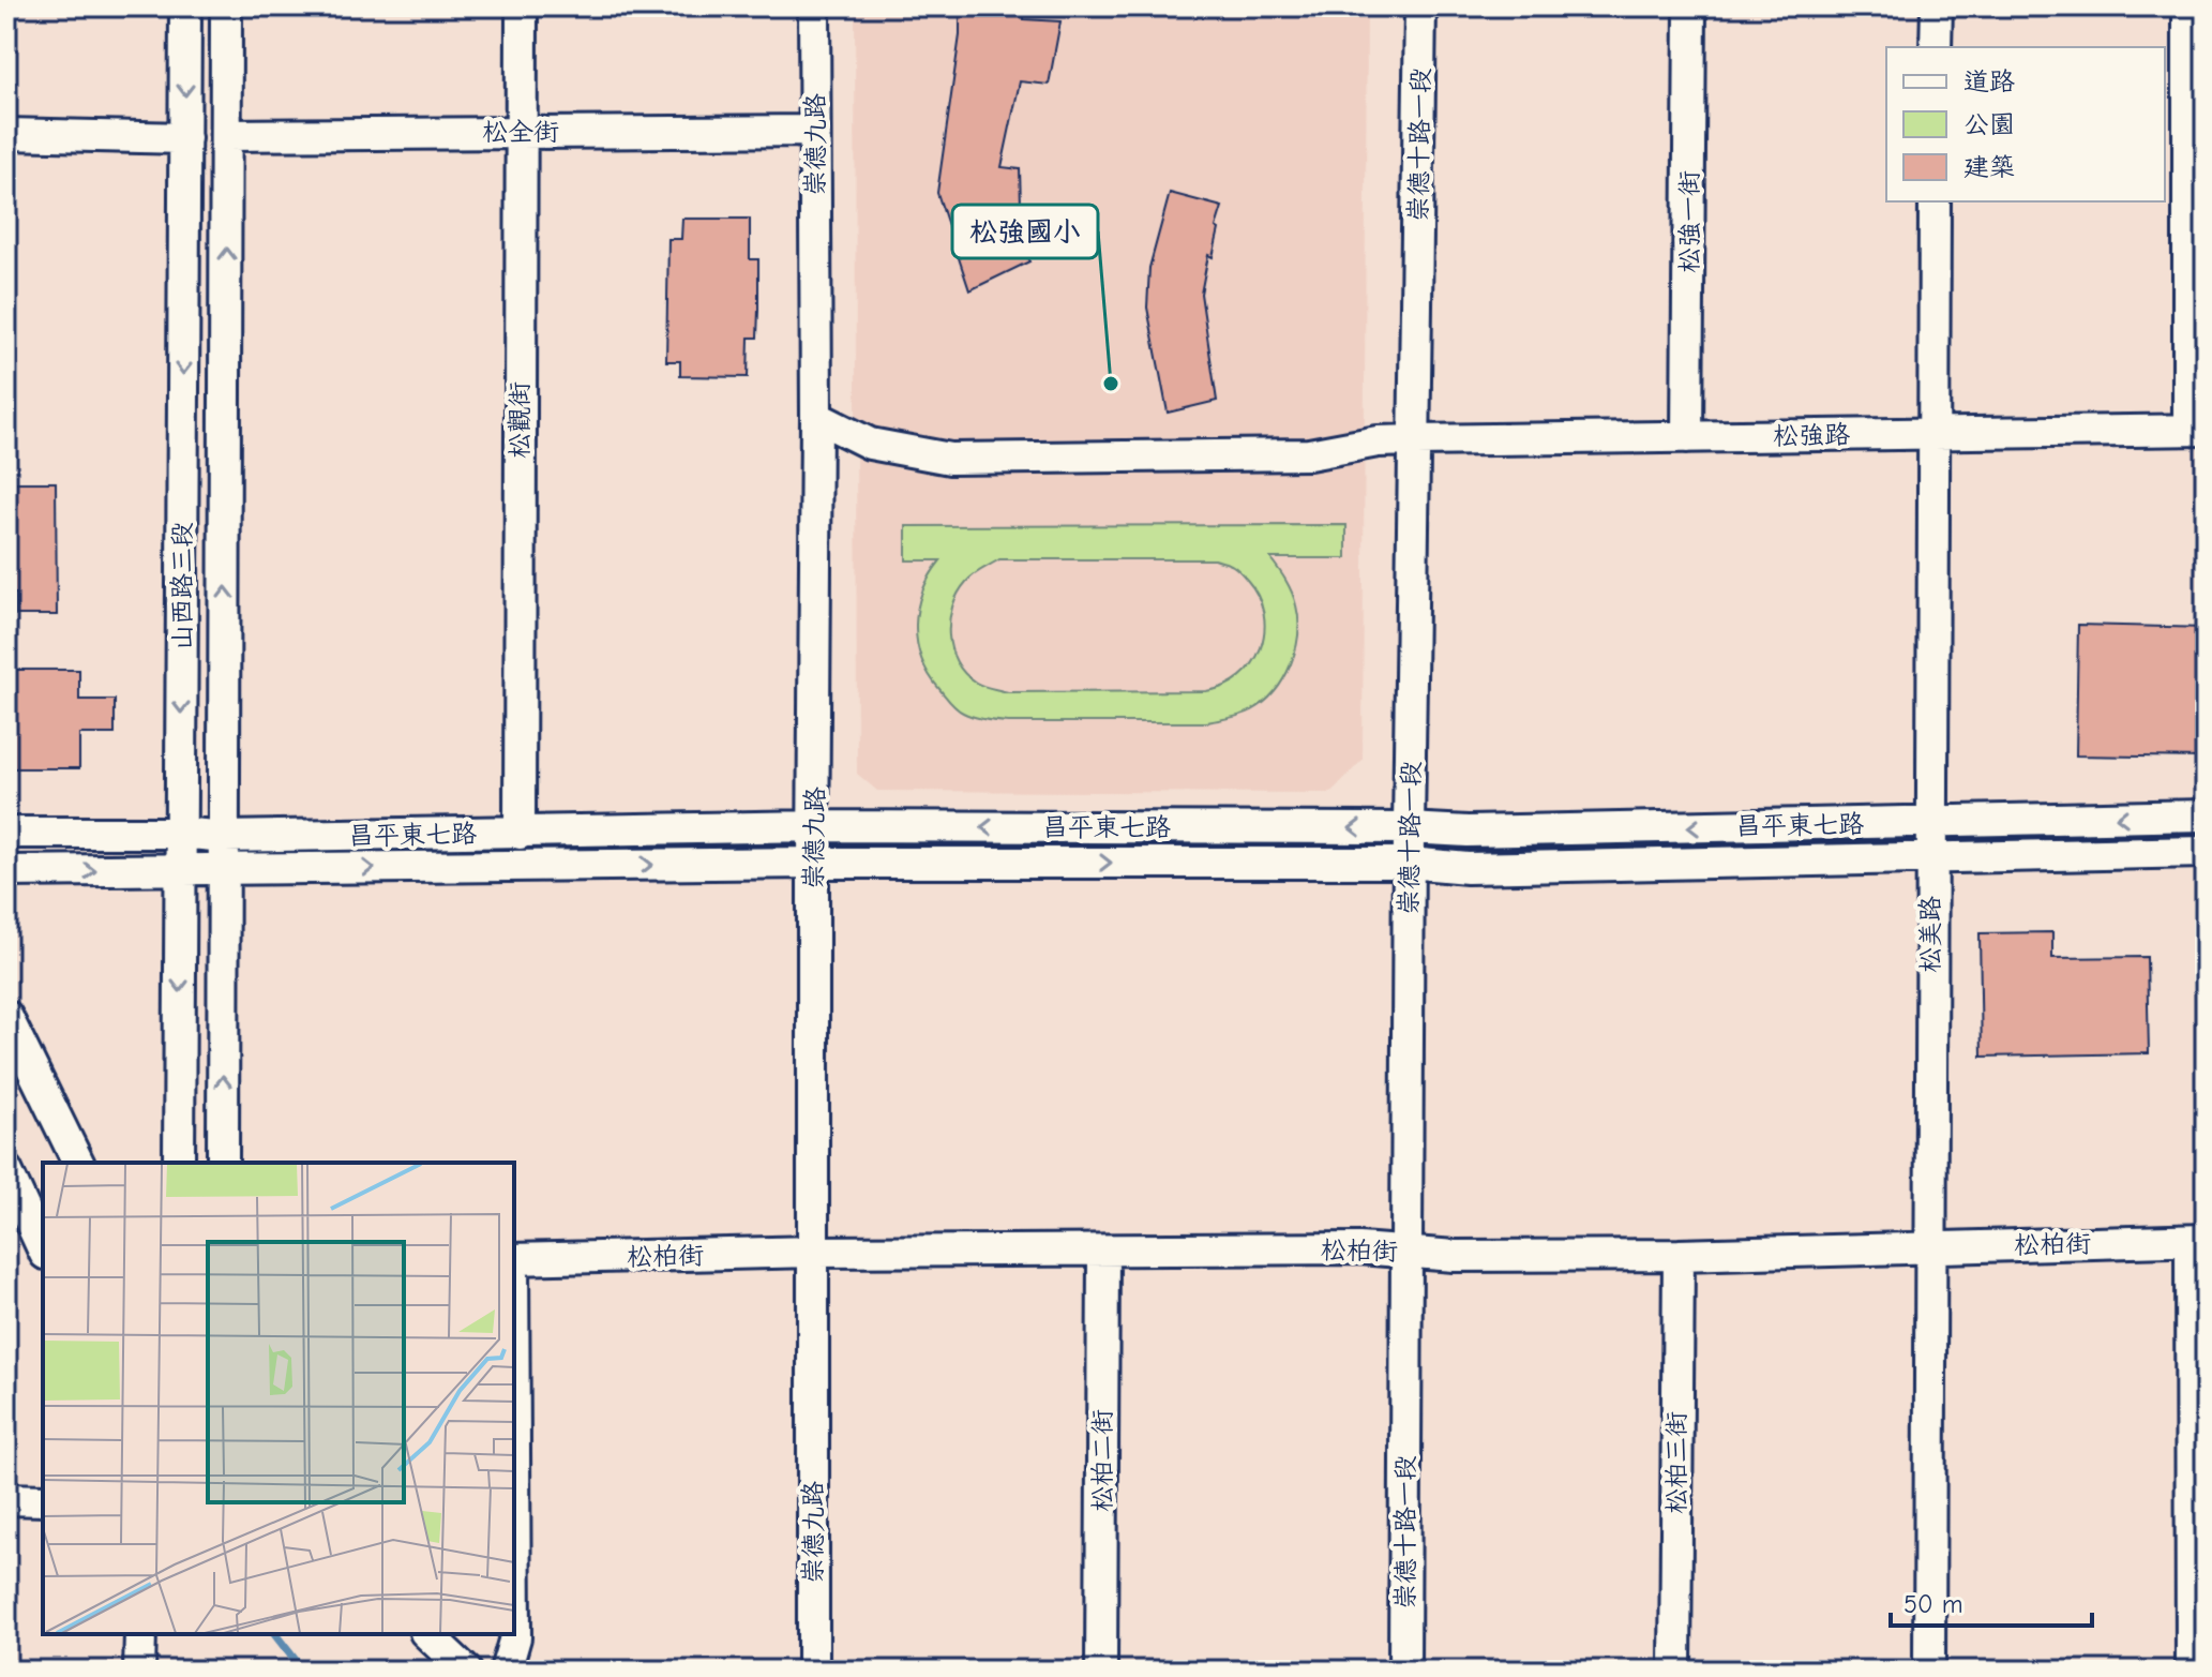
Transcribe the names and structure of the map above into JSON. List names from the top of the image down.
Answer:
{
  "streets": {
    "street": [
      "松全街",
      "崇德九路",
      "崇德十路一段",
      "松強一街",
      "松觀街",
      "松強路",
      "山西路三段",
      "昌平東七路",
      "松美路",
      "松柏街",
      "松柏二街",
      "松柏三街"
    ]
  },
  "crossings": [
    ["松全街", "崇德九路"],
    ["松全街", "松觀街"],
    ["松全街", "山西路三段"],
    ["崇德九路", "松強路"],
    ["崇德九路", "昌平東七路"],
    ["崇德九路", "松柏街"],
    ["崇德十路一段", "松強路"],
    ["崇德十路一段", "昌平東七路"],
    ["崇德十路一段", "松柏街"],
    ["松強一街", "松強路"],
    ["松觀街", "昌平東七路"],
    ["松強路", "松美路"],
    ["山西路三段", "昌平東七路"],
    ["昌平東七路", "松美路"],
    ["松美路", "松柏街"],
    ["松柏街", "松柏二街"],
    ["松柏街", "松柏三街"]
  ],
  "places": ["松強國小"],
  "legend": ["道路", "公園", "建築"],
  "scale_bar": "50 m"
}
